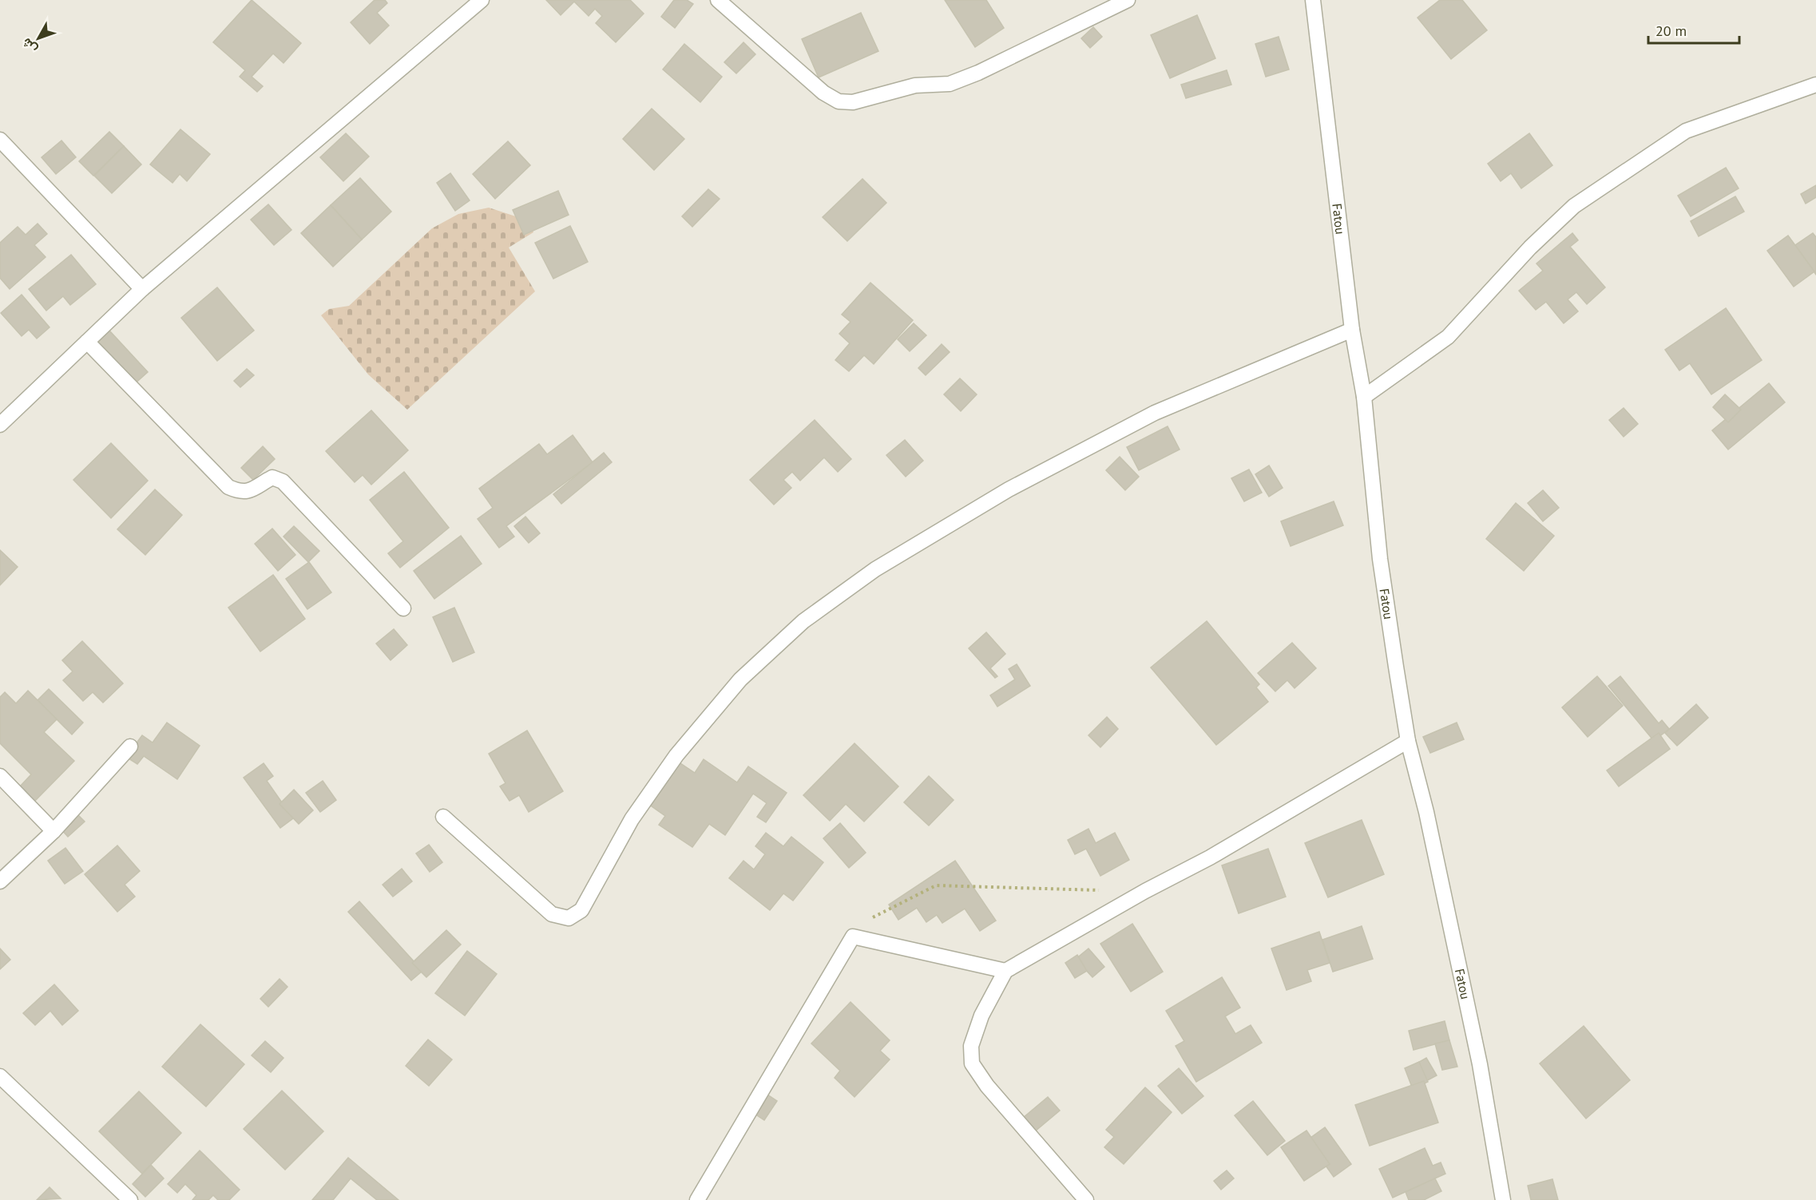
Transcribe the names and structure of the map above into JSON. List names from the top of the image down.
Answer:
{
  "streets": {
    "street": ["Fatou"]
  },
  "scale_bar": "20 m",
  "north": "bottom left"
}
